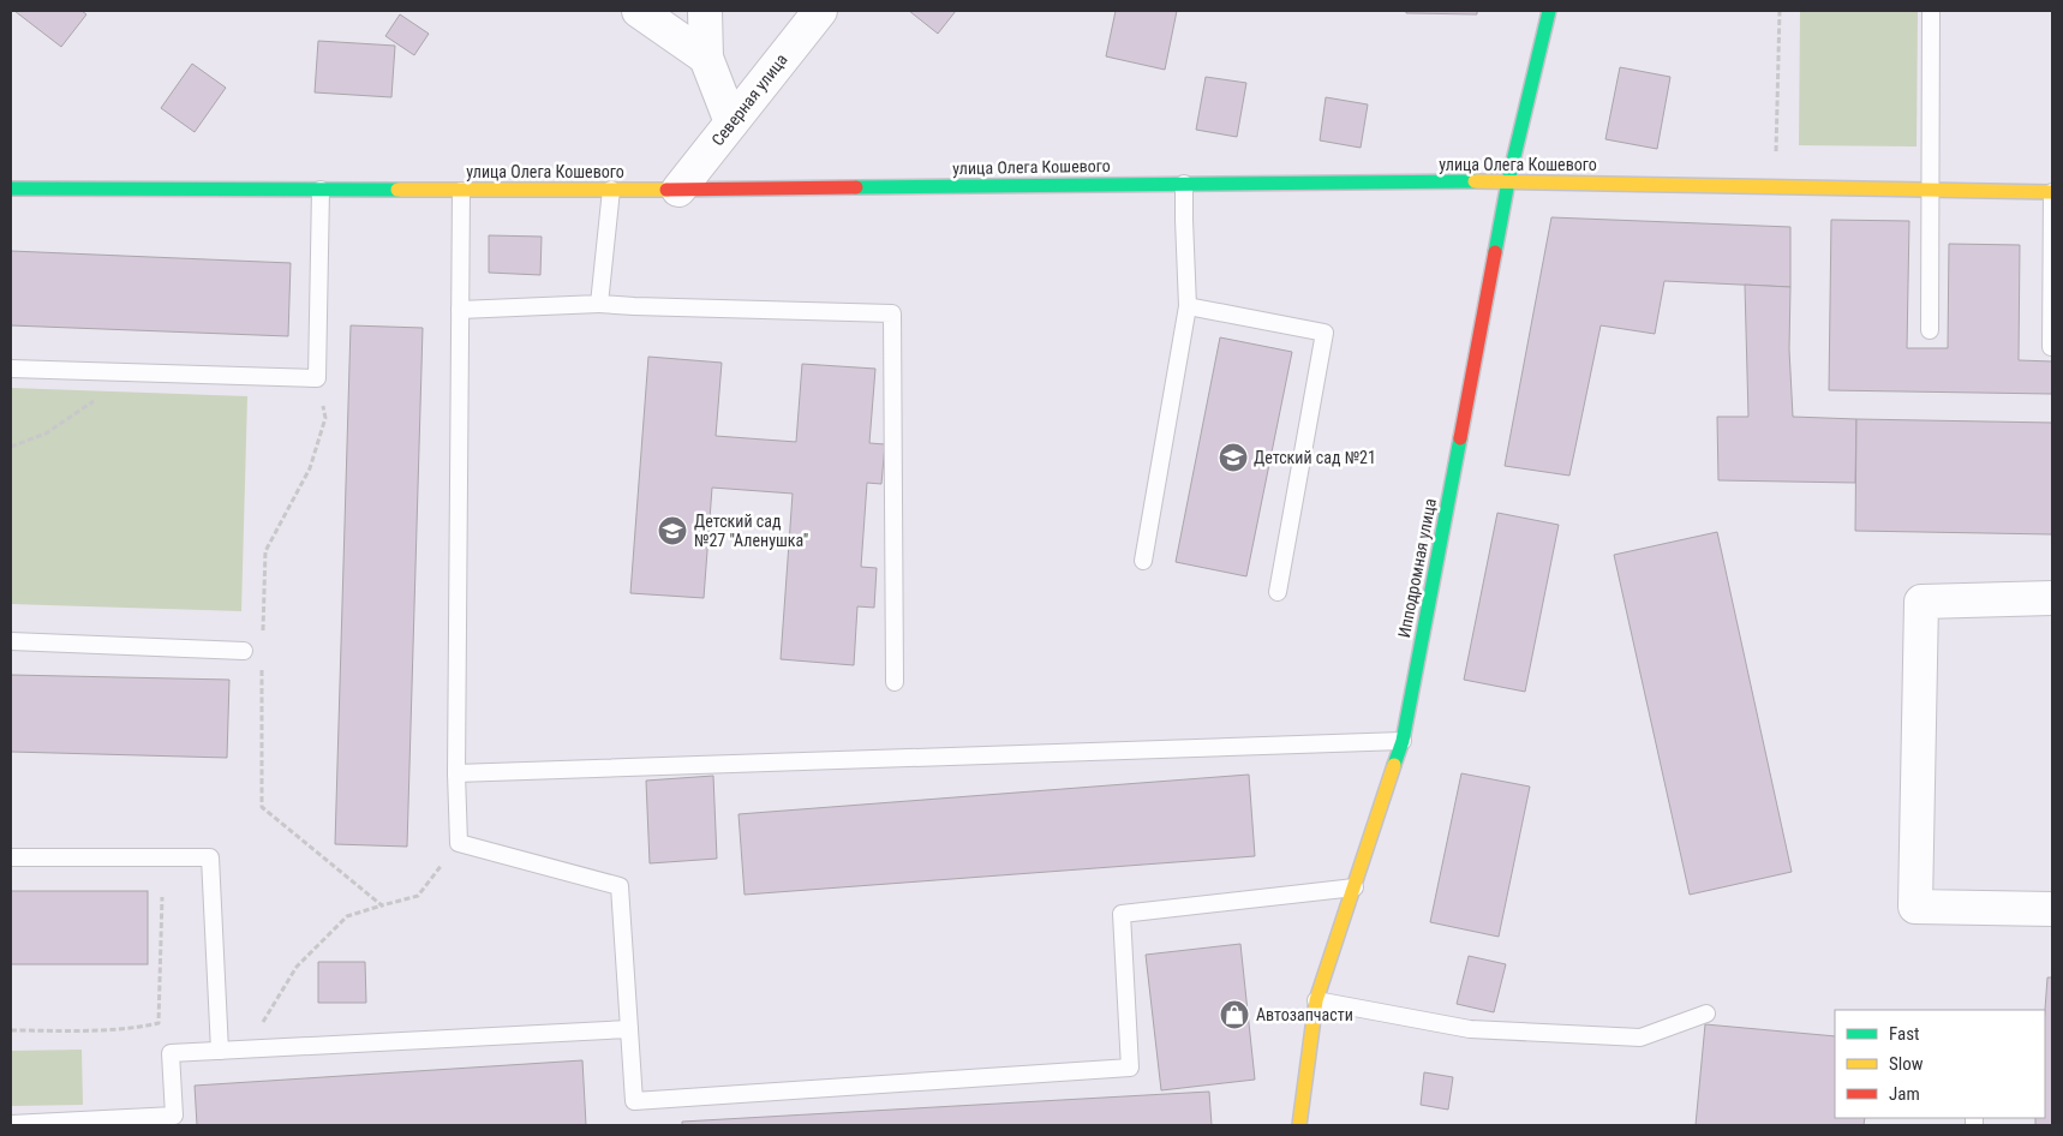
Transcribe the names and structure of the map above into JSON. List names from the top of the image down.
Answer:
{
  "streets": {
    "street": ["Северная улица", "улица Олега Кошевого", "Ипподромная улица"]
  },
  "crossings": [
    ["Северная улица", "улица Олега Кошевого"],
    ["улица Олега Кошевого", "Ипподромная улица"]
  ],
  "places": {
    "school or university": ["Детский сад №21", "Детский сад №27 \"Аленушка\""],
    "shop": ["Автозапчасти"]
  },
  "legend": ["Fast", "Slow", "Jam"]
}
